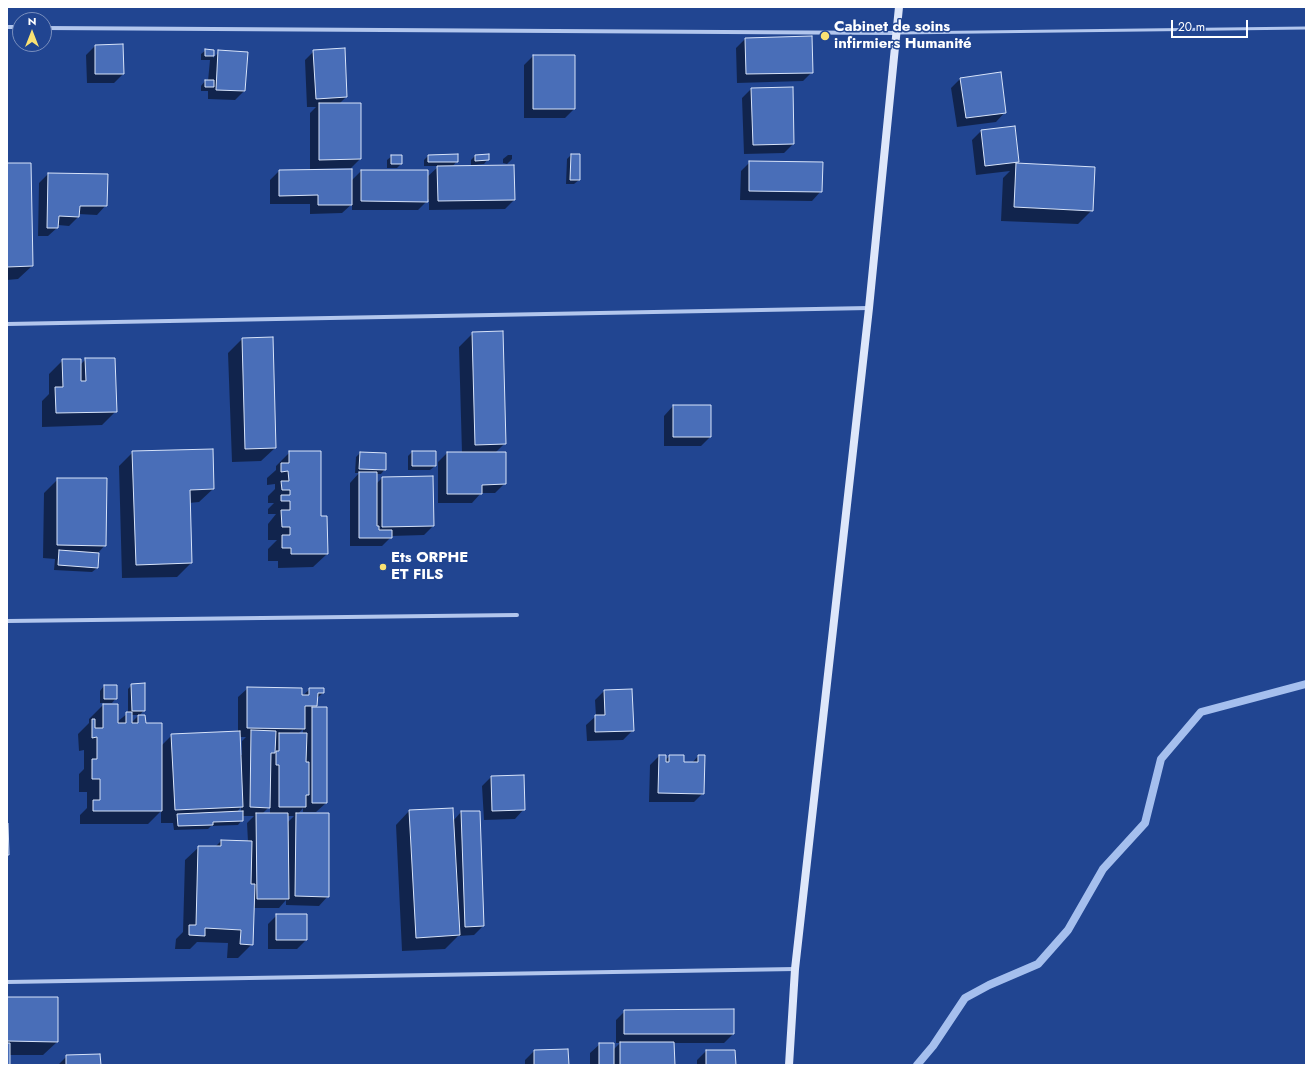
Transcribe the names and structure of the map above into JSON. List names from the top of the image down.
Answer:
{
  "places": ["Cabinet de soins infirmiers Humanité", "Ets ORPHE ET FILS"],
  "scale_bar": "20 m",
  "north": "top"
}
